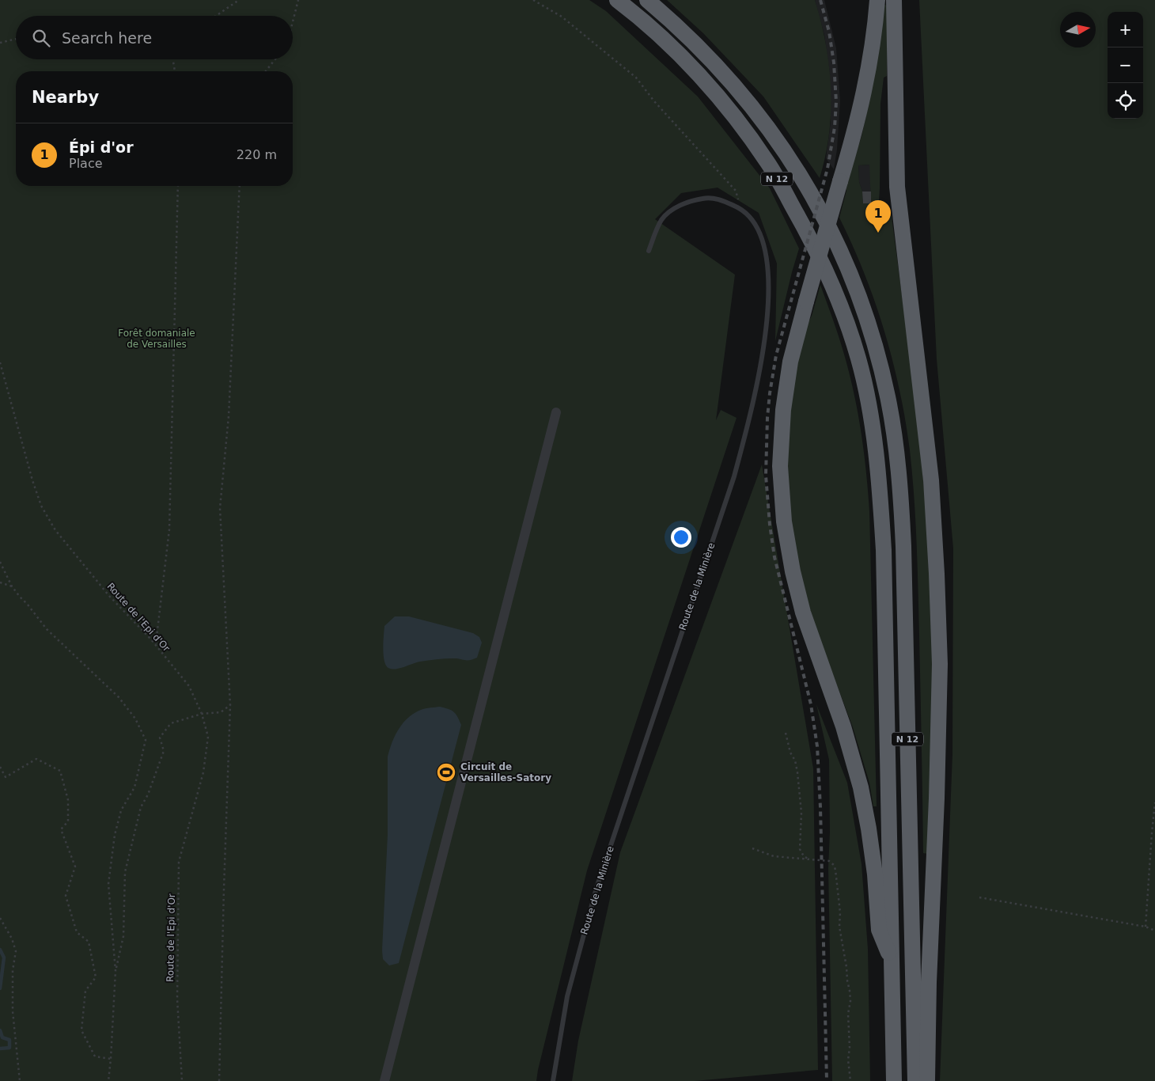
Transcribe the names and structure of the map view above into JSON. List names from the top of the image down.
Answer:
{
  "streets": {
    "highway": ["N 12"],
    "lane": ["Route de la Minière"],
    "path": ["Route de l'Epi d'Or"]
  },
  "parks": ["Forêt domaniale de Versailles"],
  "places": {
    "sports": ["Circuit de Versailles-Satory"]
  },
  "north": "right",
  "page": {
    "map_buttons": ["+", "−"],
    "search": "Search here",
    "heading": "Nearby",
    "list": [
      {
        "mark": "1",
        "name": "Épi d'or",
        "note": "Place",
        "value": "220 m"
      }
    ],
    "pins": "1"
  }
}
